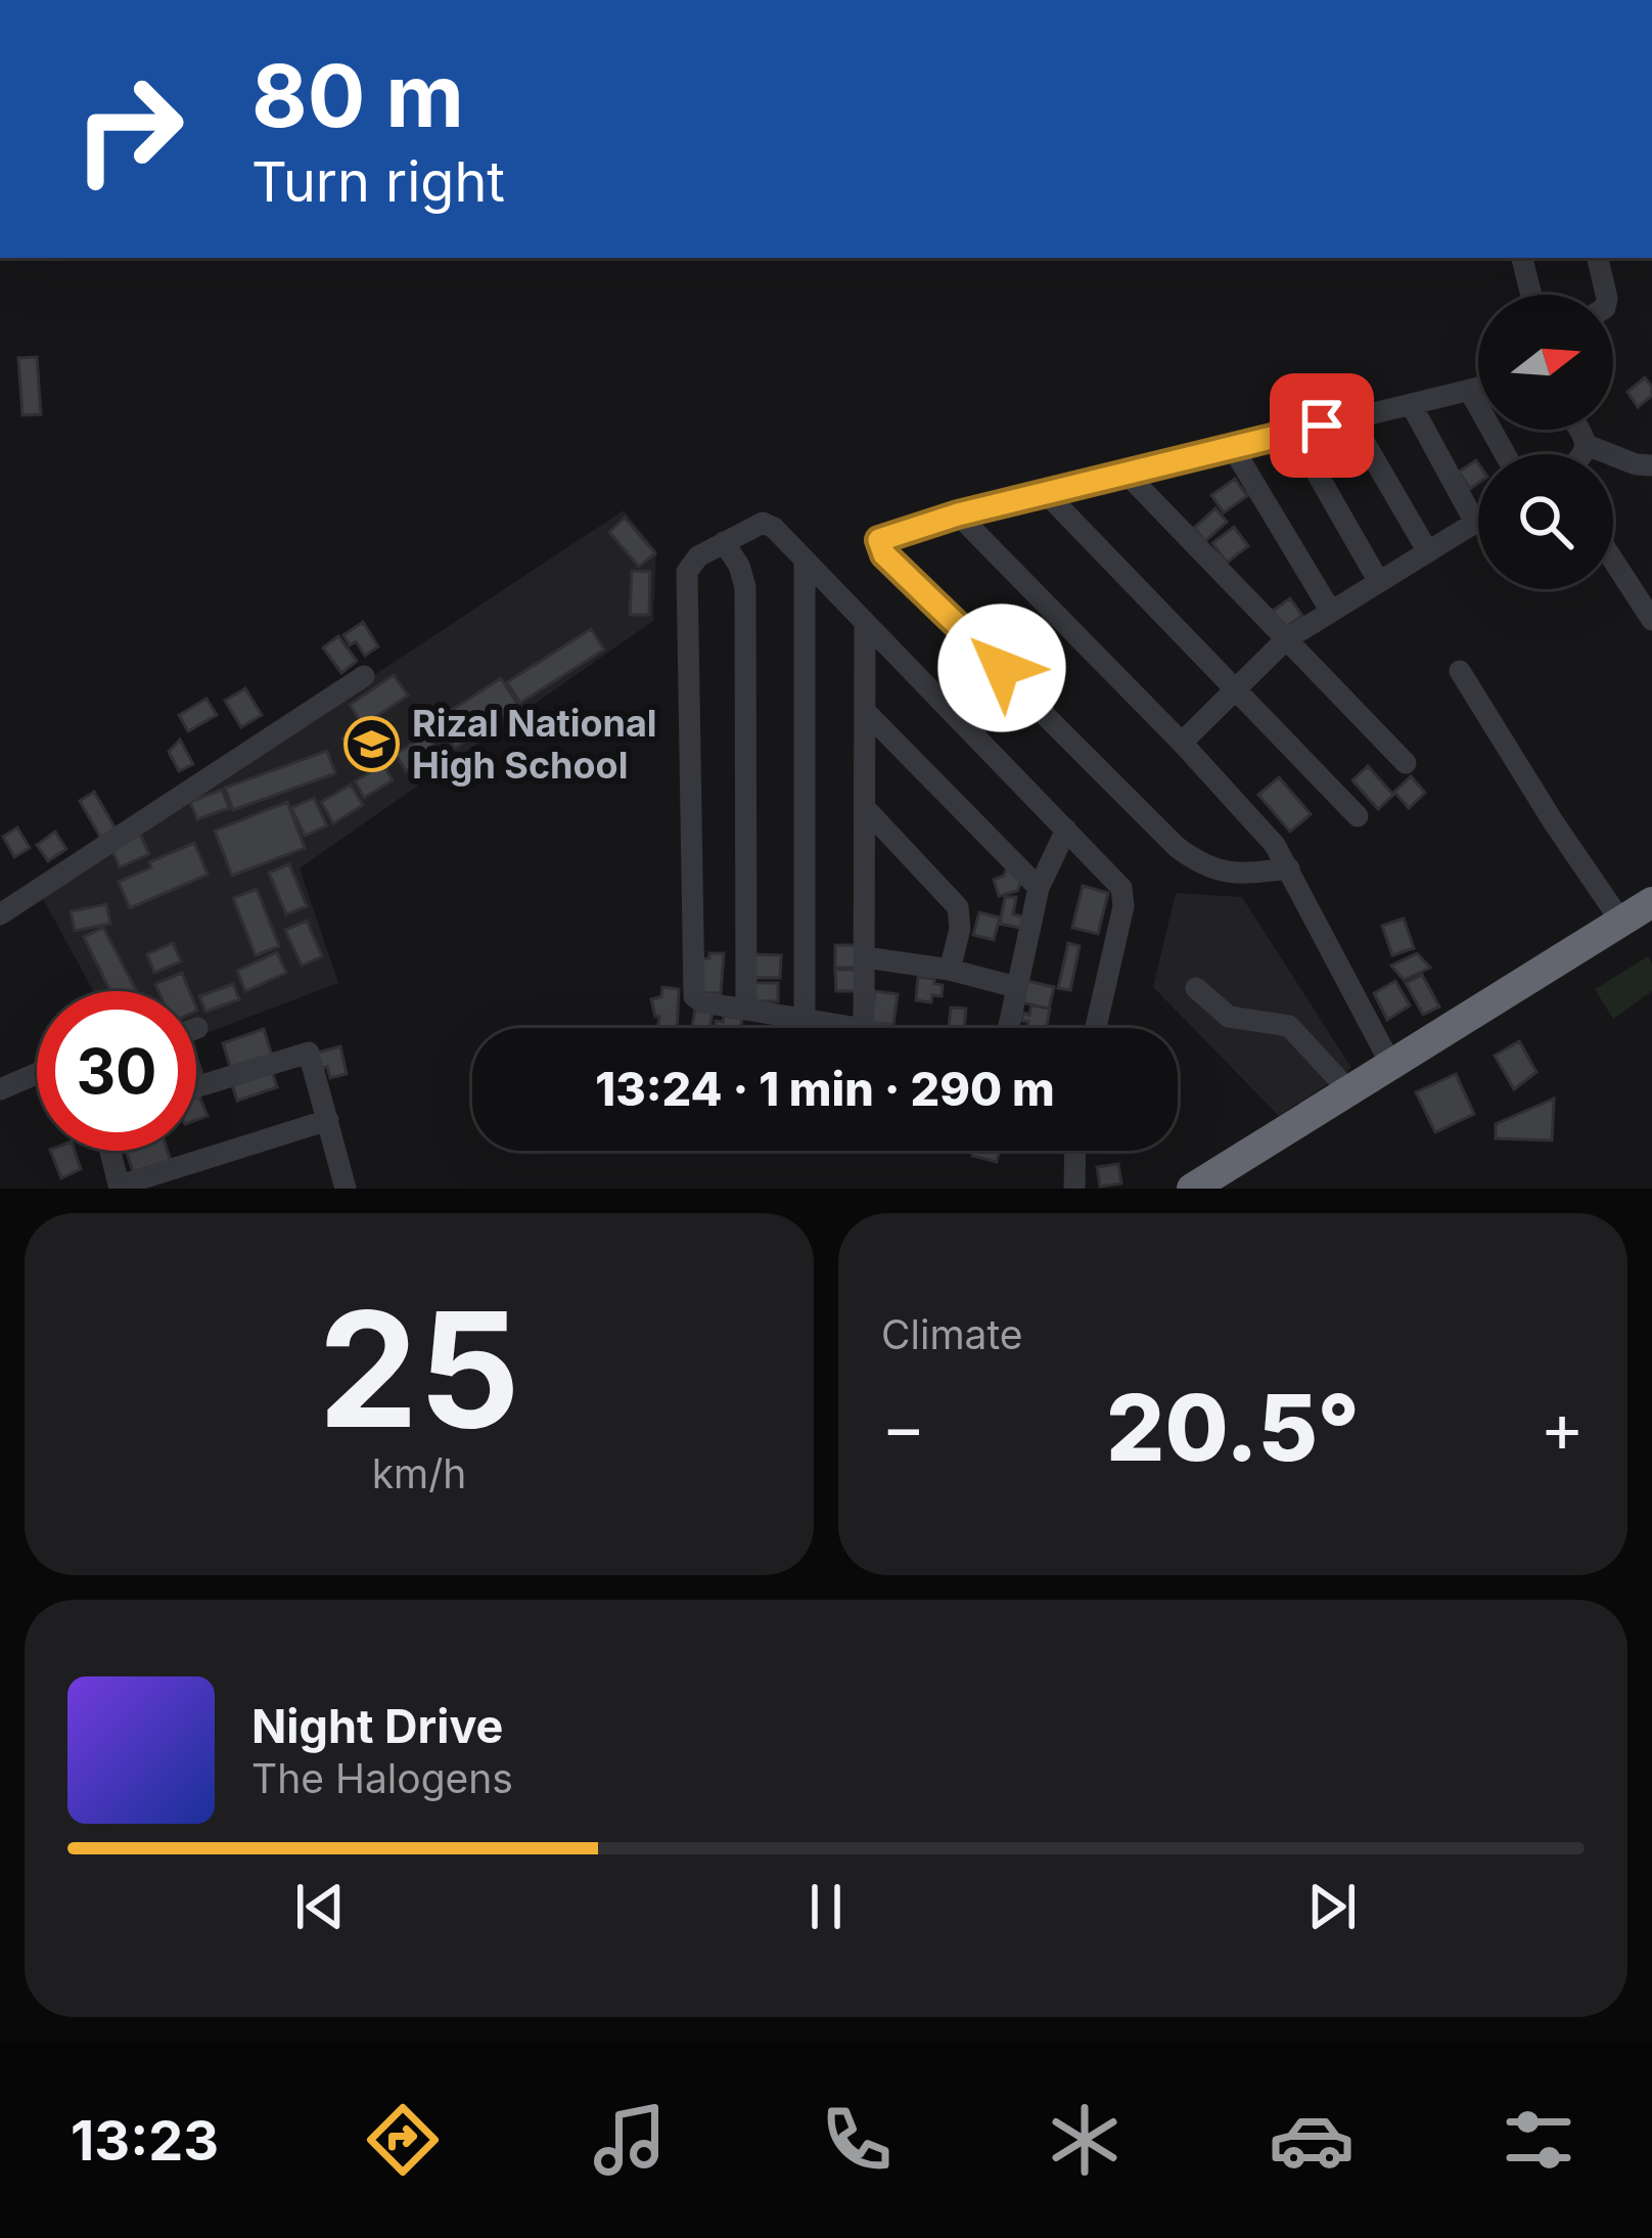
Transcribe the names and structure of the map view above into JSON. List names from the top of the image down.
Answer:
{
  "places": {
    "school or university": ["Rizal National High School"]
  },
  "north": "right",
  "page": {
    "turn": ["80 m", "Turn right"],
    "limit": "30",
    "trip": "13:24 · 1 min · 290 m",
    "tile": [
      ["25", "km/h"],
      "Climate"
    ],
    "heat": ["−", "20.5°", "+"],
    "song": ["Night Drive", "The Halogens"],
    "tabs": "13:23"
  }
}
